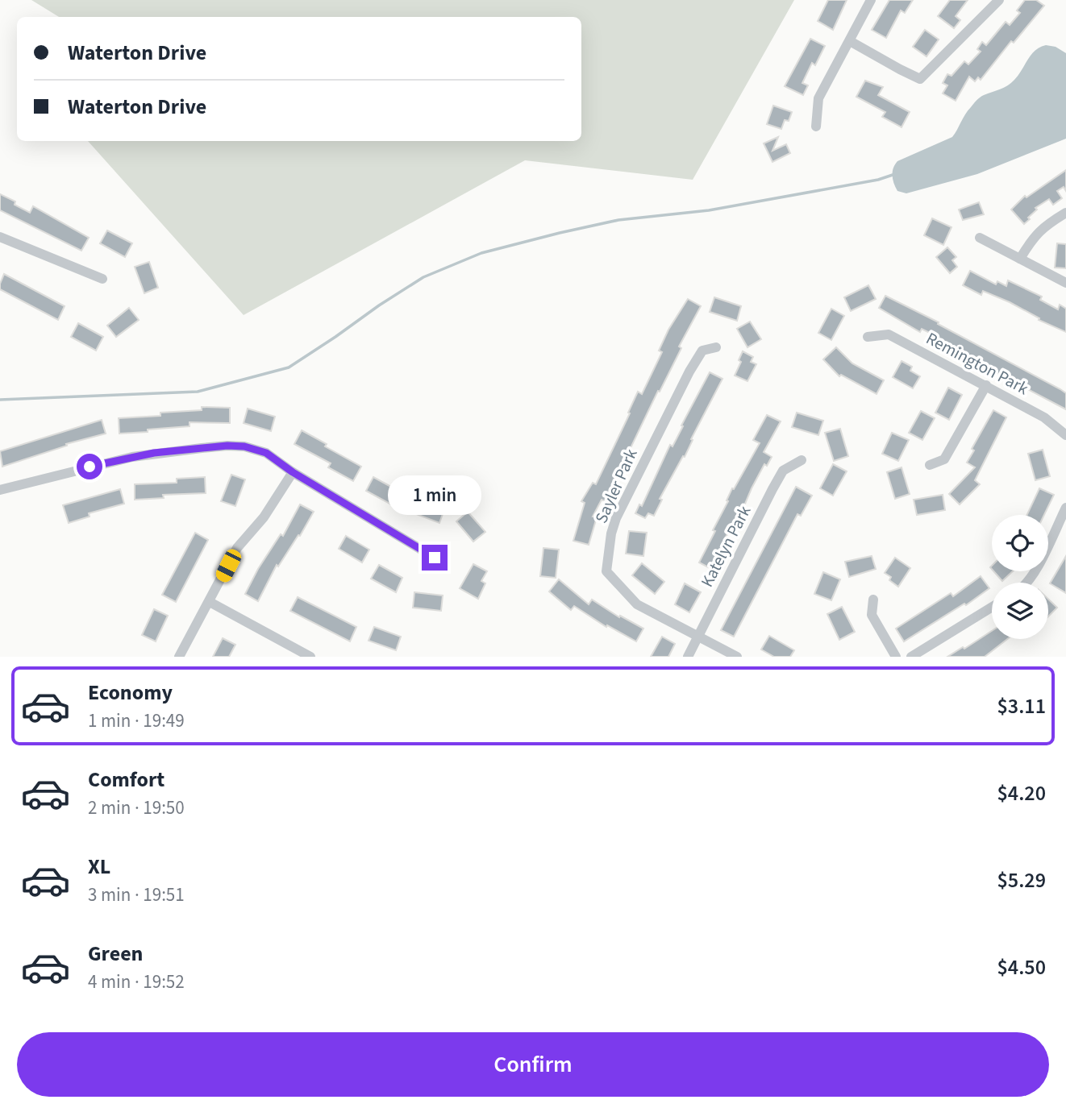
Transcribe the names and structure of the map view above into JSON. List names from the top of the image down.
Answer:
{
  "streets": {
    "street": ["Remington Park", "Sayler Park", "Katelyn Park"]
  },
  "crossings": [
    ["Sayler Park", "Katelyn Park"]
  ],
  "page": {
    "banner": ["Waterton Drive", "Waterton Drive"],
    "bubble": "1 min",
    "list": [
      {
        "name": "Economy",
        "note": "1 min · 19:49",
        "value": "$3.11"
      },
      {
        "name": "Comfort",
        "note": "2 min · 19:50",
        "value": "$4.20"
      },
      {
        "name": "XL",
        "note": "3 min · 19:51",
        "value": "$5.29"
      },
      {
        "name": "Green",
        "note": "4 min · 19:52",
        "value": "$4.50"
      }
    ],
    "buttons": "Confirm"
  }
}
